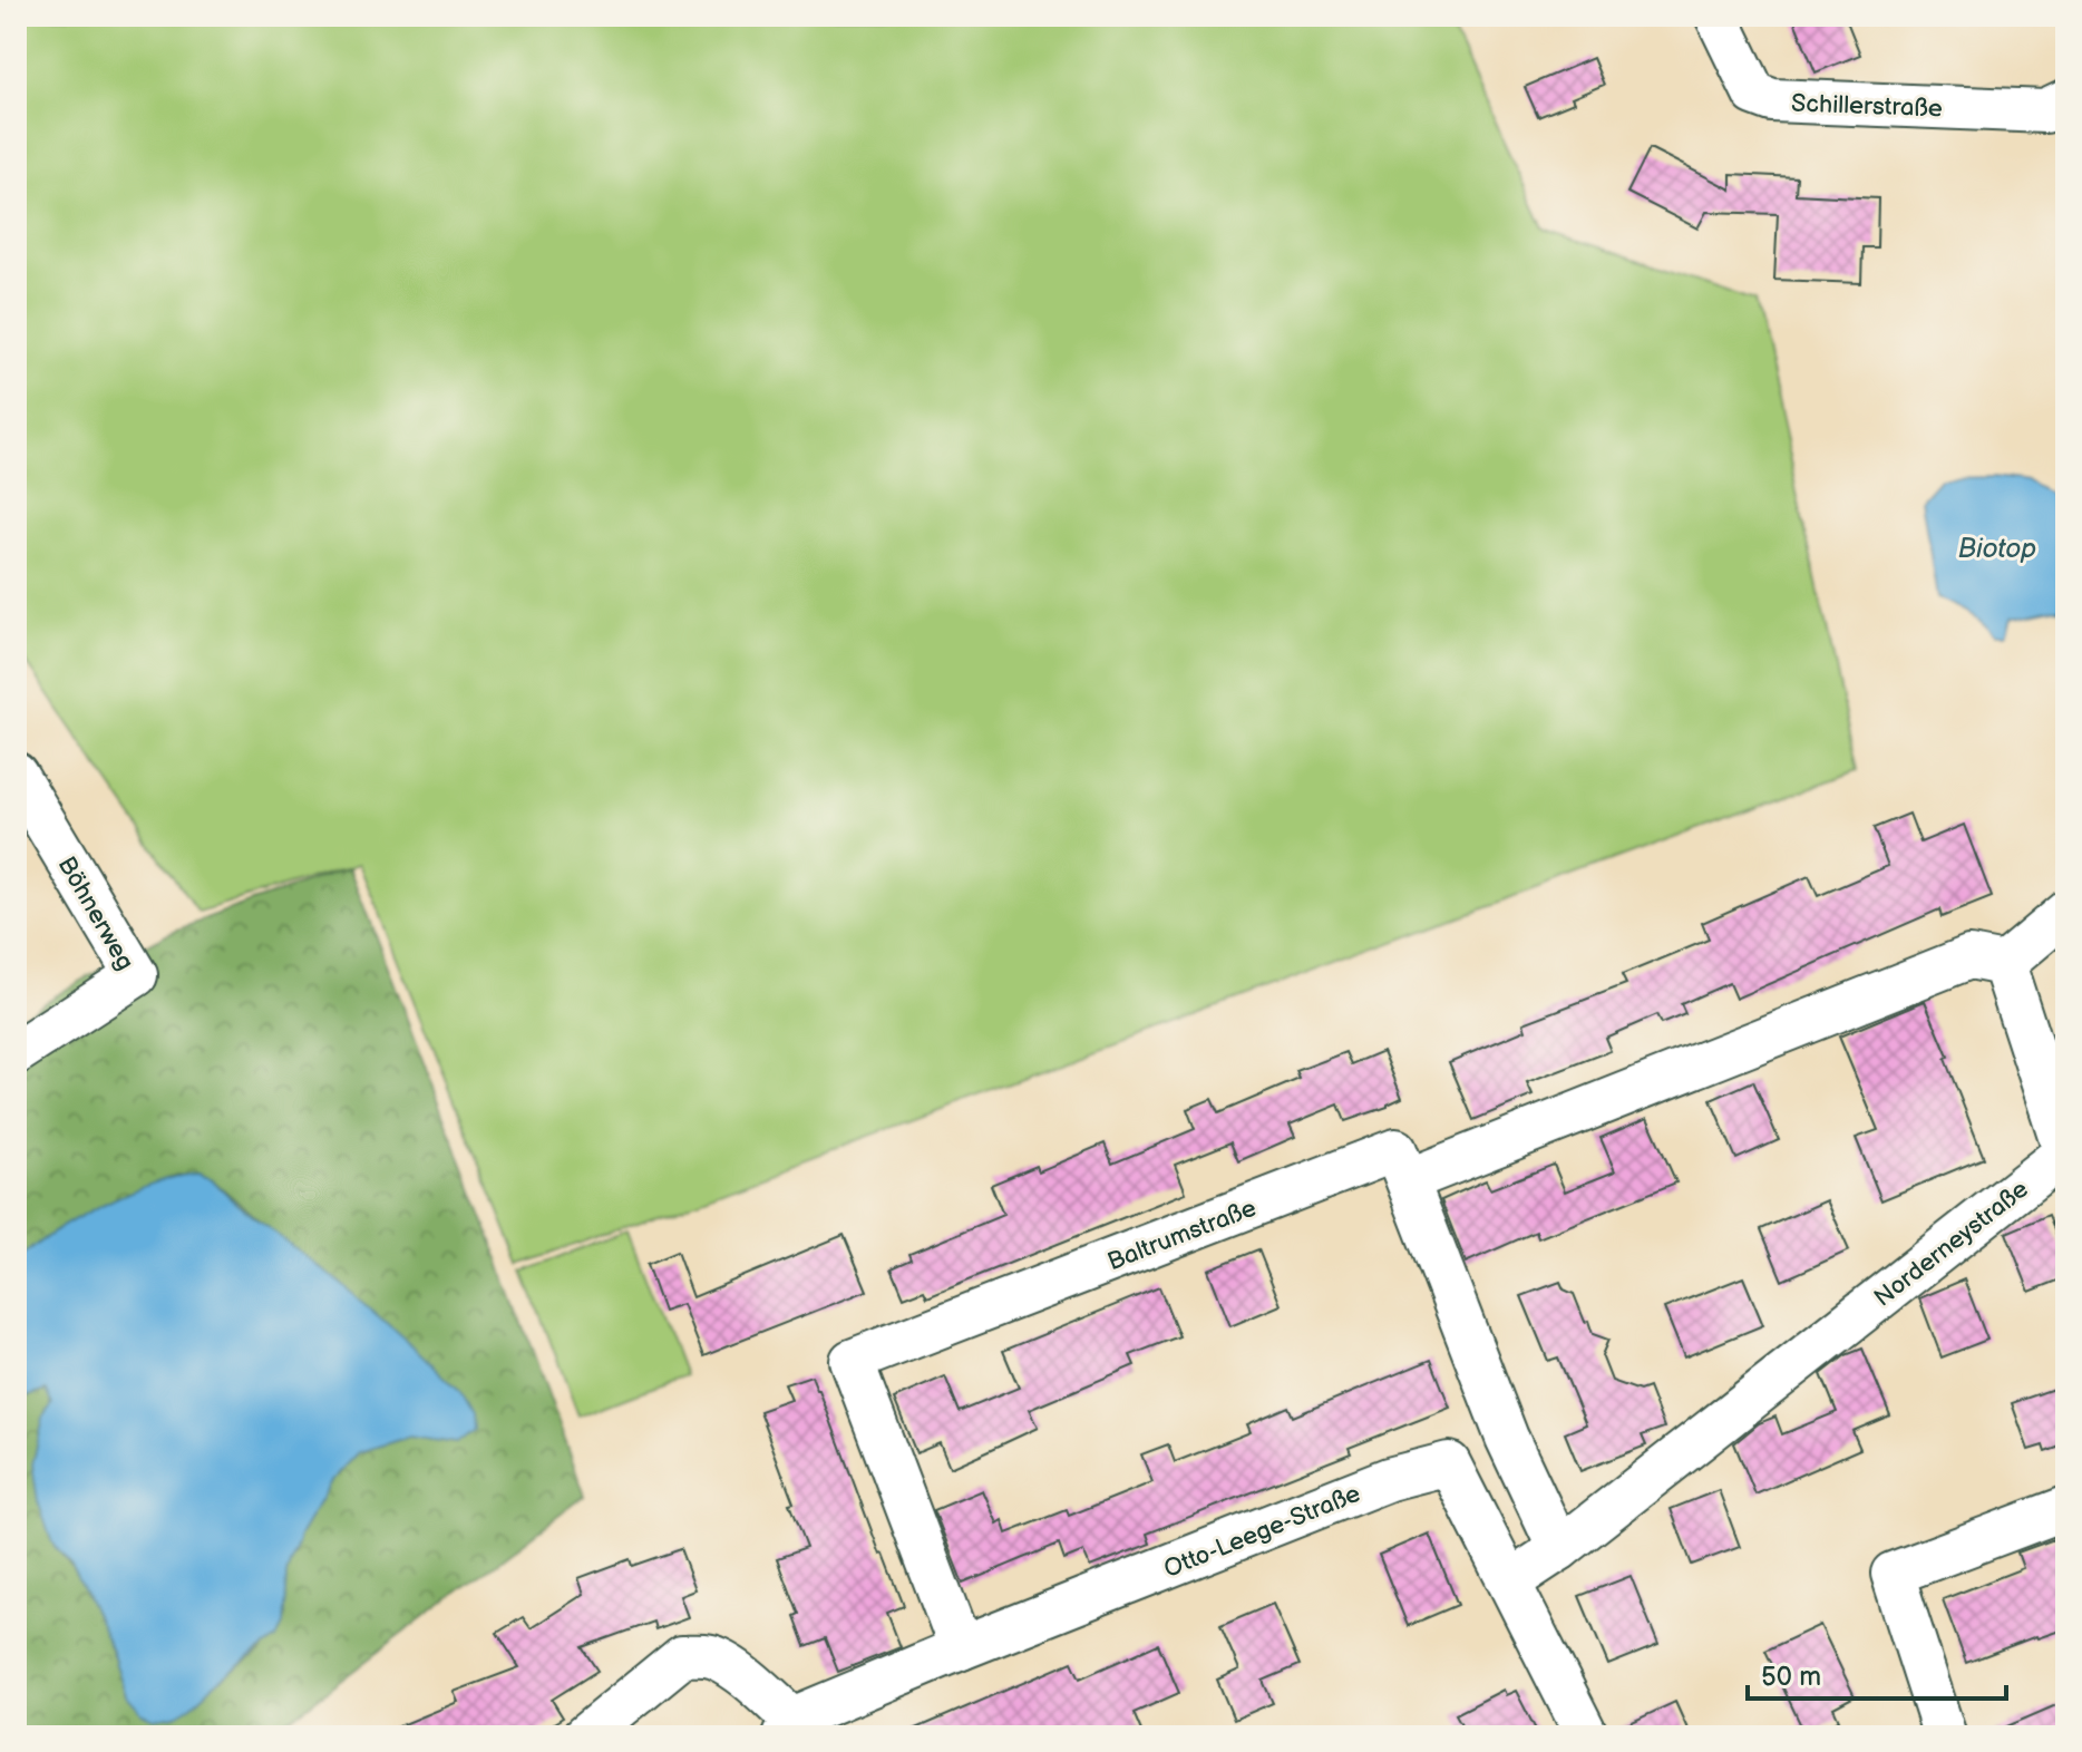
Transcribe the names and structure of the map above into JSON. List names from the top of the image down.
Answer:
{
  "streets": {
    "street": [
      "Schillerstraße",
      "Böhnerweg",
      "Baltrumstraße",
      "Norderneystraße",
      "Otto-Leege-Straße"
    ]
  },
  "crossings": [
    ["Baltrumstraße", "Norderneystraße"],
    ["Baltrumstraße", "Otto-Leege-Straße"]
  ],
  "water": ["Biotop"],
  "scale_bar": "50 m"
}
